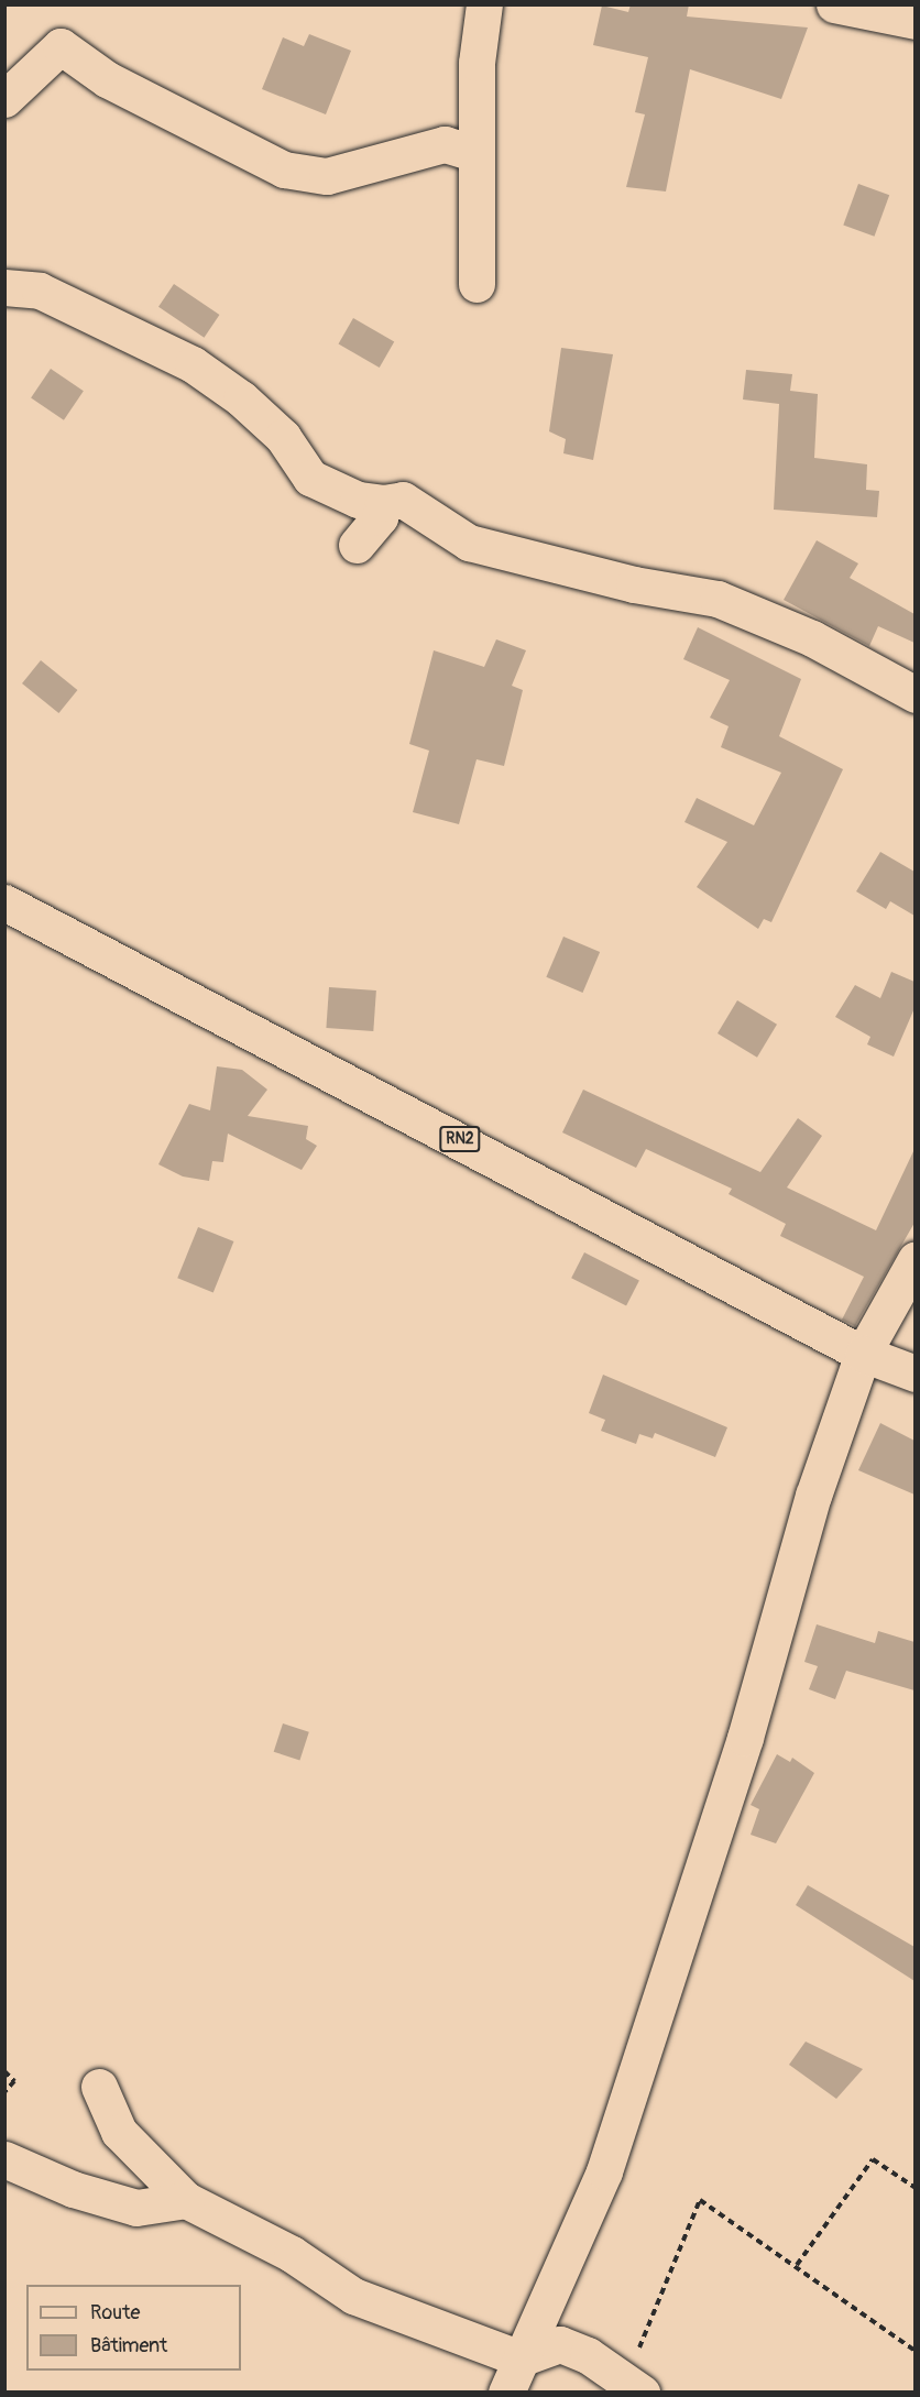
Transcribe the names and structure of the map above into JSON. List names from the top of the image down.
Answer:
{
  "streets": {
    "main road": ["RN2"]
  },
  "legend": ["Route", "Bâtiment"]
}
